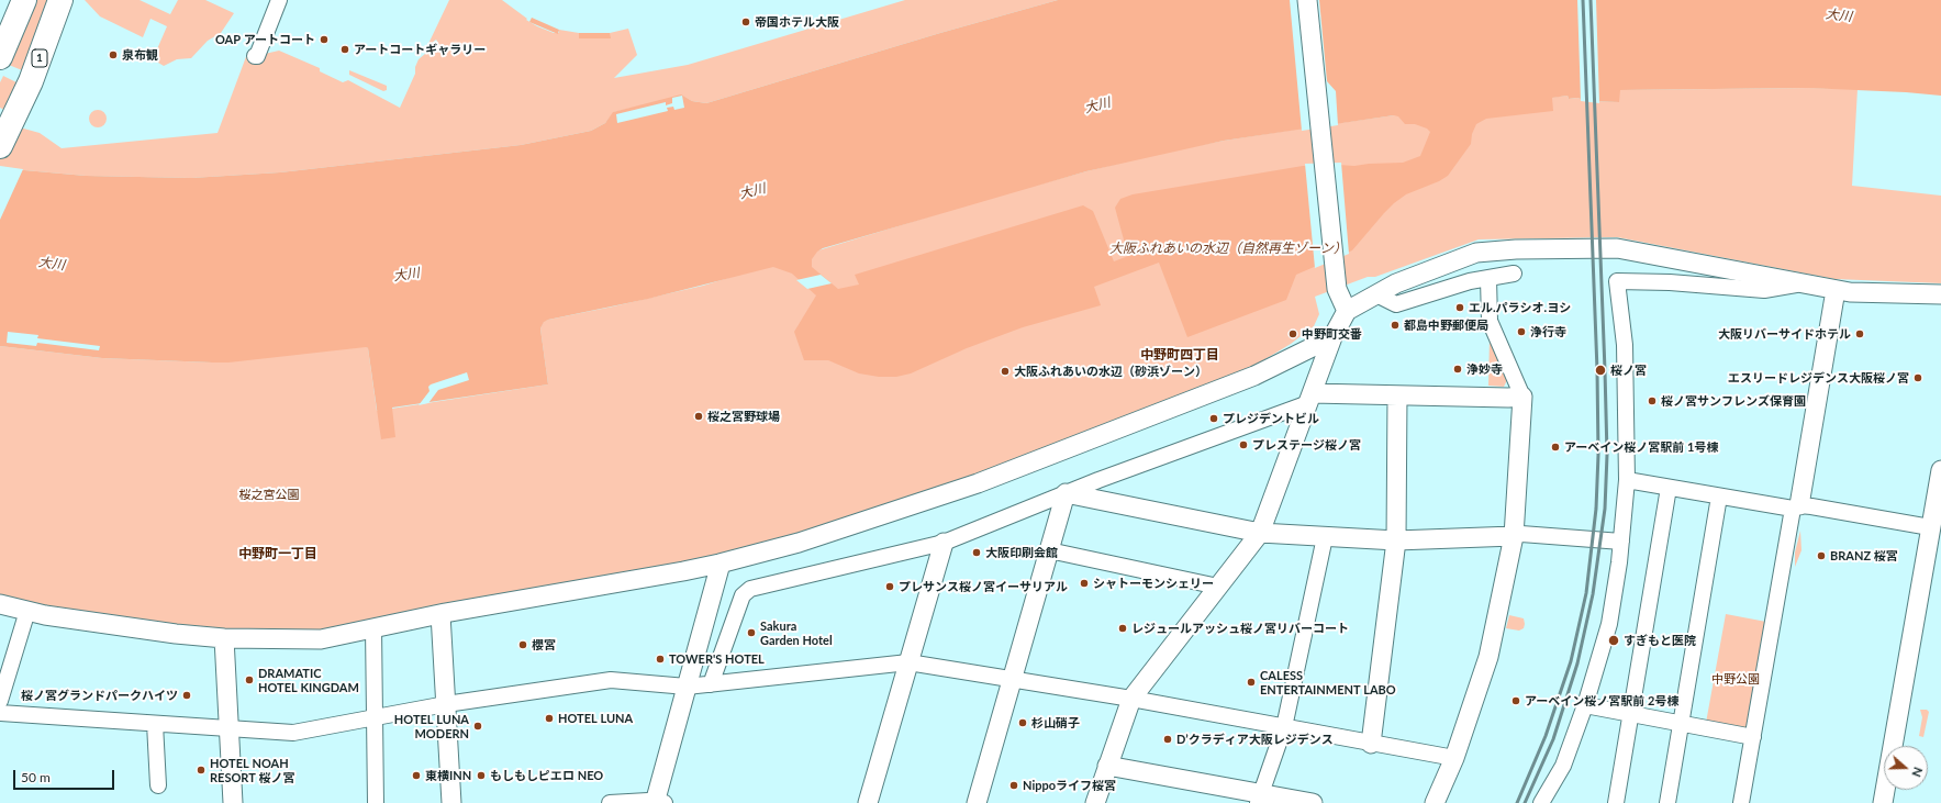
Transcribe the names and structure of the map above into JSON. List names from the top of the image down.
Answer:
{
  "streets": {
    "highway": ["1"]
  },
  "districts": ["中野町四丁目", "中野町一丁目"],
  "water": ["大川", "大阪ふれあいの水辺（自然再生ゾーン）"],
  "parks": ["桜之宮公園", "中野公園"],
  "places": [
    "帝国ホテル大阪",
    "OAP アートコート",
    "アートコートギャラリー",
    "泉布観",
    "エル.パラシオ.ヨシ",
    "都島中野郵便局",
    "浄行寺",
    "中野町交番",
    "大阪リバーサイドホテル",
    "浄妙寺",
    "桜ノ宮",
    "大阪ふれあいの水辺（砂浜ゾーン）",
    "エスリードレジデンス大阪桜ノ宮",
    "桜ノ宮サンフレンズ保育園",
    "桜之宮野球場",
    "プレジデントビル",
    "プレステージ桜ノ宮",
    "アーベイン桜ノ宮駅前 1号棟",
    "大阪印刷会館",
    "BRANZ 桜宮",
    "シャトーモンシェリー",
    "プレサンス桜ノ宮イーサリアル",
    "レジュールアッシュ桜ノ宮リバーコート",
    "Sakura Garden Hotel",
    "すぎもと医院",
    "櫻宮",
    "TOWER'S HOTEL",
    "DRAMATIC HOTEL KINGDAM",
    "CALESS ENTERTAINMENT LABO",
    "桜ノ宮グランドパークハイツ",
    "アーベイン桜ノ宮駅前 2号棟",
    "HOTEL LUNA",
    "杉山硝子",
    "HOTEL LUNA MODERN",
    "D’クラディア大阪レジデンス",
    "HOTEL NOAH RESORT 桜ノ宮",
    "東横INN",
    "もしもしピエロ NEO",
    "Nippoライフ桜宮"
  ],
  "scale_bar": "50 m",
  "north": "right"
}
